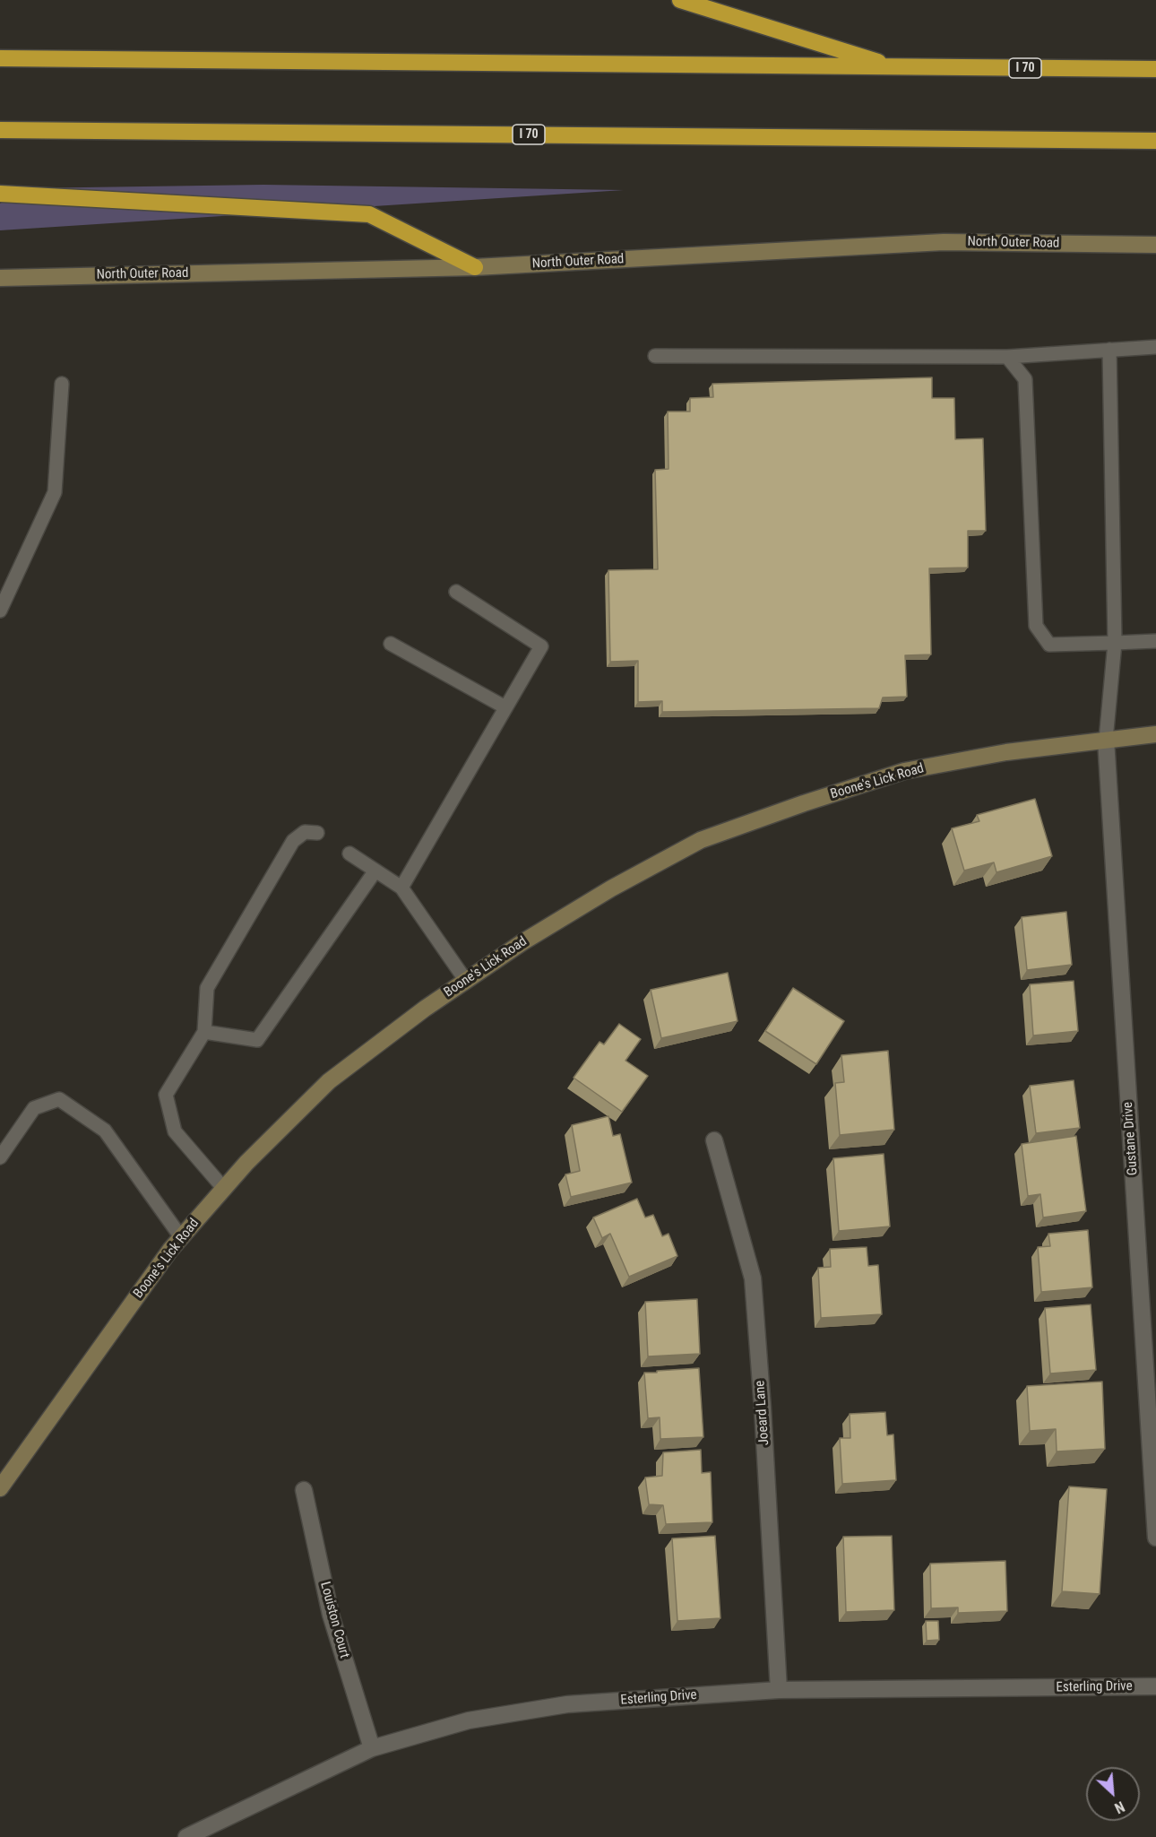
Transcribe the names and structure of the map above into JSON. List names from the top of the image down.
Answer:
{
  "streets": {
    "highway": ["I 70"],
    "street": [
      "North Outer Road",
      "Boone's Lick Road",
      "Gustane Drive",
      "Joeard Lane",
      "Louiston Court",
      "Esterling Drive"
    ]
  },
  "crossings": [
    ["Boone's Lick Road", "Gustane Drive"],
    ["Joeard Lane", "Esterling Drive"],
    ["Louiston Court", "Esterling Drive"]
  ],
  "north": "bottom right"
}
